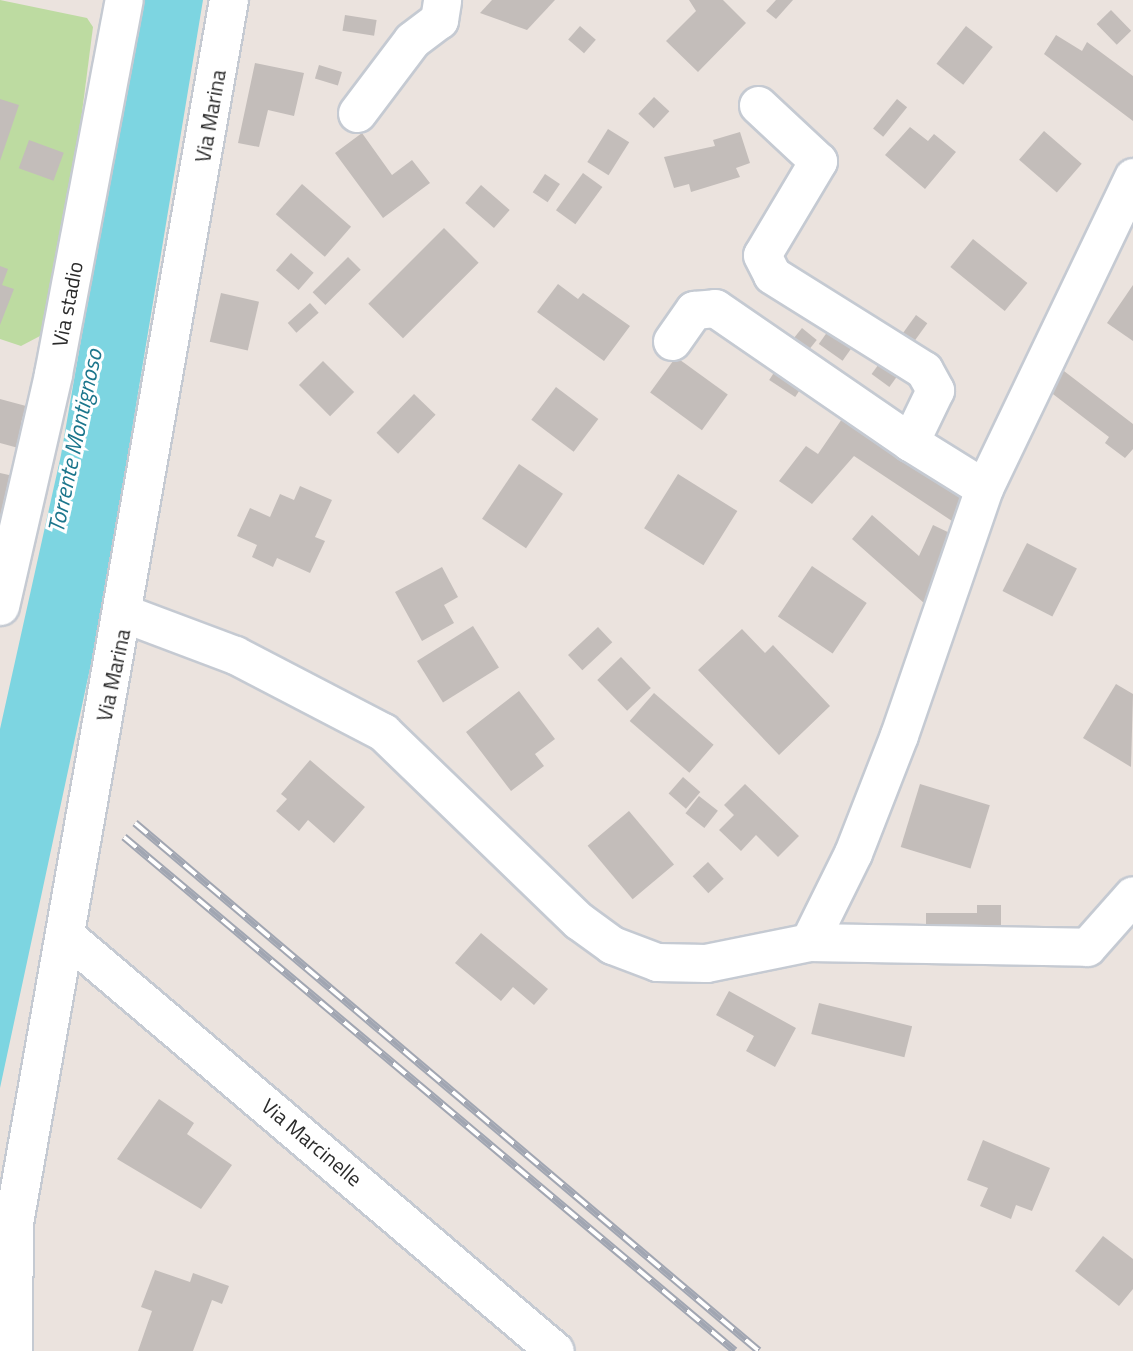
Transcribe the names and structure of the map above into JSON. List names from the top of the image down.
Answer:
{
  "streets": {
    "main road": ["Via Marina"],
    "street": ["Via stadio", "Via Marcinelle"]
  },
  "crossings": [
    ["Via Marina", "Via Marcinelle"]
  ],
  "water": ["Torrente Montignoso"]
}
